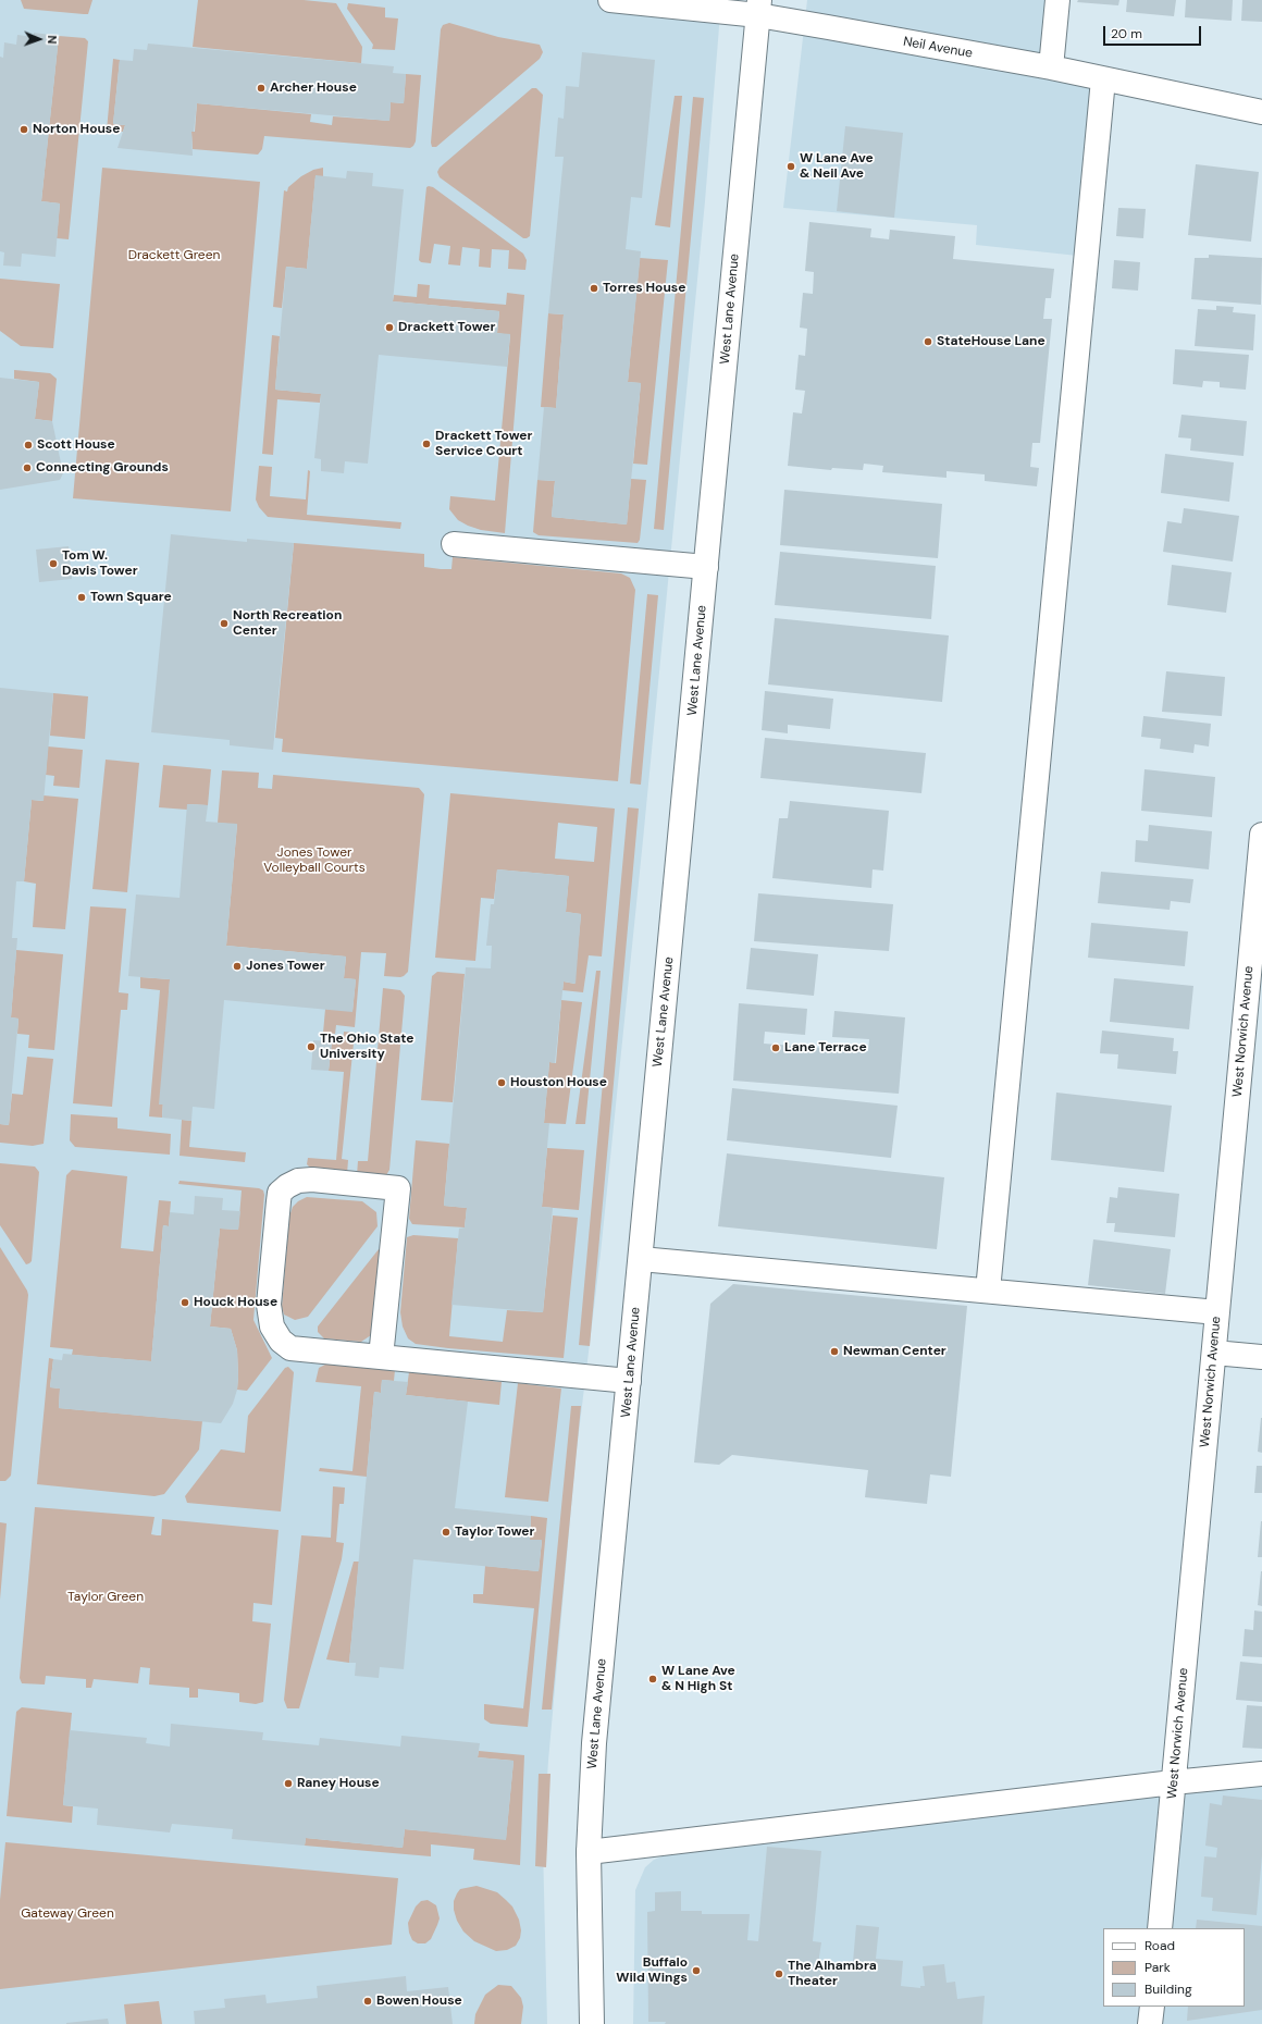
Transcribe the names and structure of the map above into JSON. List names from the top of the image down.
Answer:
{
  "streets": {
    "main road": ["Neil Avenue", "West Lane Avenue", "West Norwich Avenue"]
  },
  "crossings": [
    ["Neil Avenue", "West Lane Avenue"]
  ],
  "parks": [
    "Drackett Green",
    "Jones Tower Volleyball Courts",
    "Taylor Green",
    "Gateway Green"
  ],
  "places": [
    "Archer House",
    "Norton House",
    "W Lane Ave & Neil Ave",
    "Torres House",
    "Drackett Tower",
    "StateHouse Lane",
    "Drackett Tower Service Court",
    "Scott House",
    "Connecting Grounds",
    "Tom W. Davis Tower",
    "Town Square",
    "North Recreation Center",
    "Jones Tower",
    "The Ohio State University",
    "Lane Terrace",
    "Houston House",
    "Houck House",
    "Newman Center",
    "Taylor Tower",
    "W Lane Ave & N High St",
    "Raney House",
    "Buffalo Wild Wings",
    "The Alhambra Theater",
    "Bowen House"
  ],
  "legend": ["Road", "Park", "Building"],
  "scale_bar": "20 m",
  "north": "right"
}
